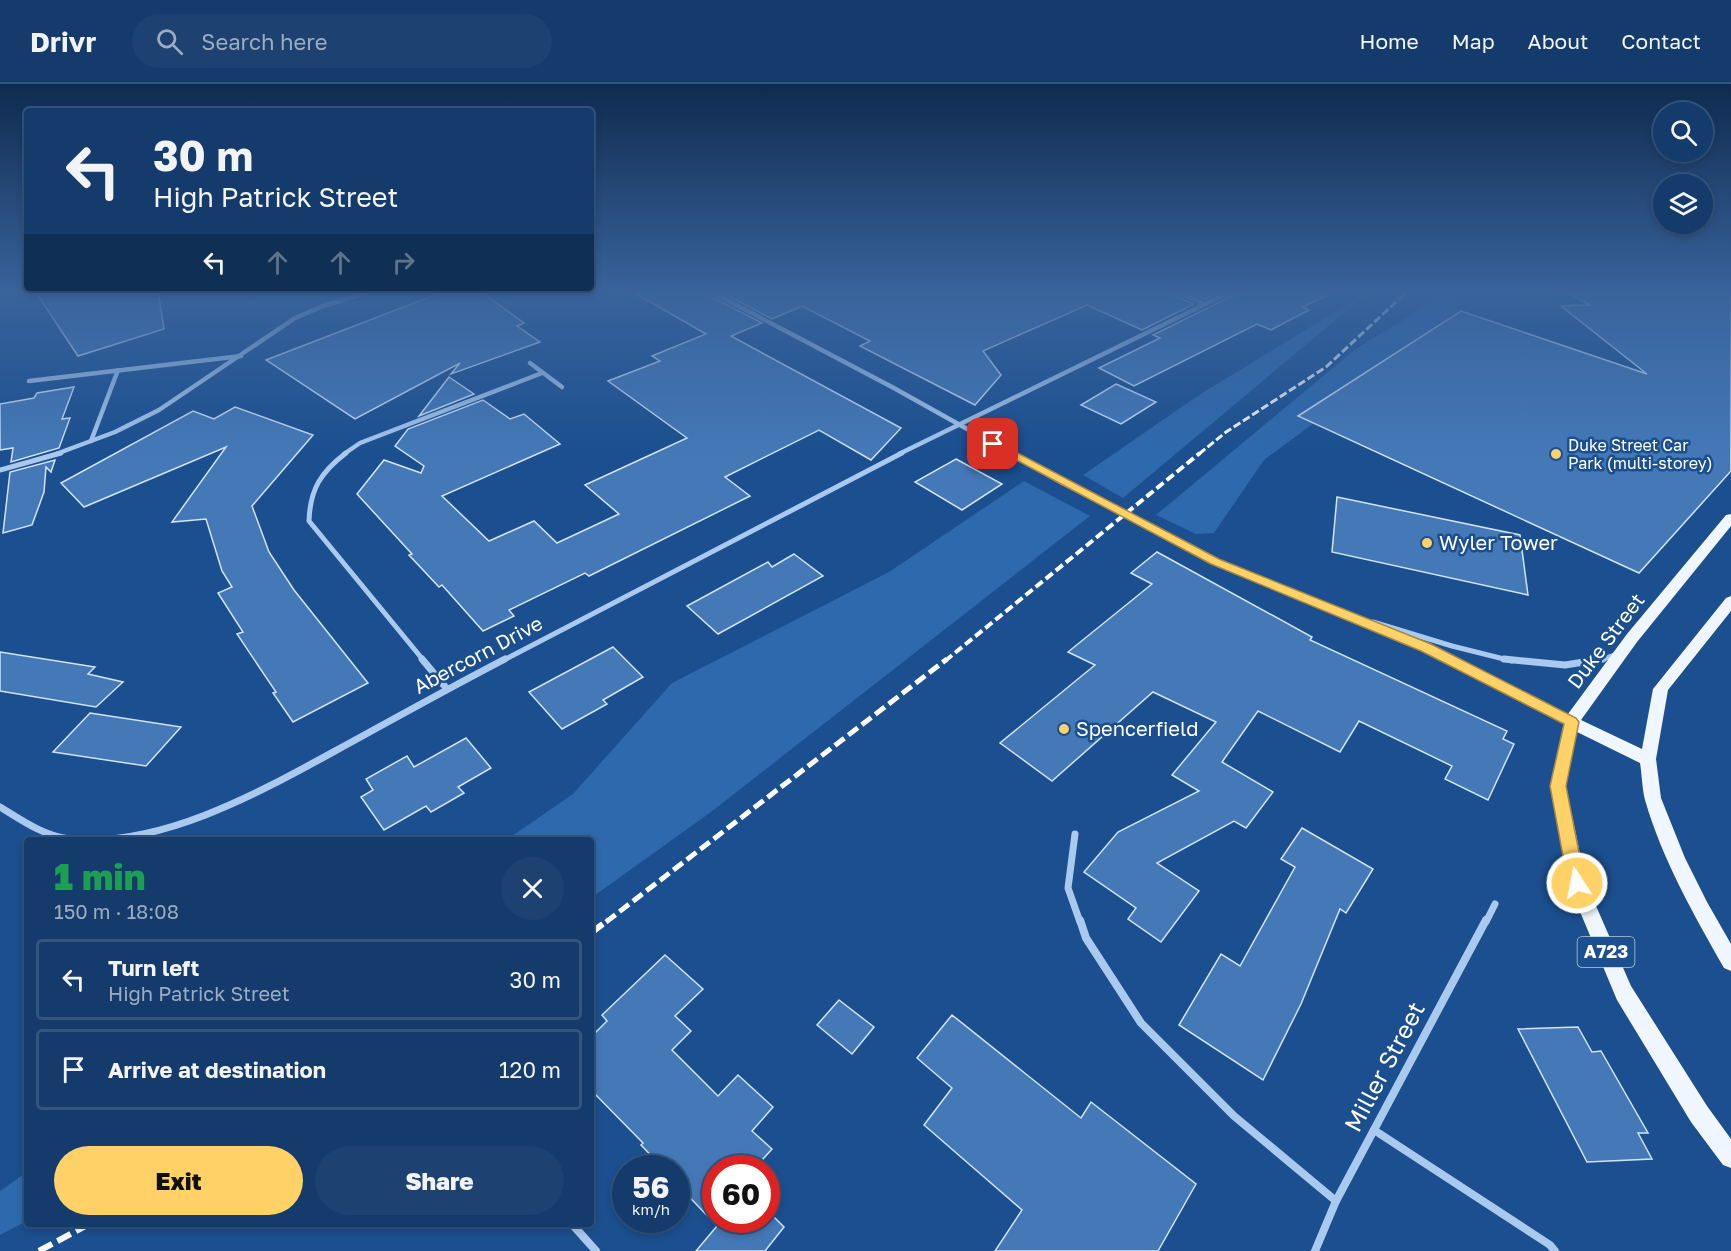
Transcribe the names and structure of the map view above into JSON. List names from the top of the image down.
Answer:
{
  "streets": {
    "main road": ["Duke Street", "A723"],
    "street": ["Abercorn Drive", "Miller Street"]
  },
  "crossings": [
    ["Duke Street", "A723"]
  ],
  "places": ["Duke Street Car Park (multi-storey)", "Wyler Tower", "Spencerfield"],
  "page": {
    "header": "Drivr",
    "search": "Search here",
    "nav": [
      "Home",
      "Map",
      "About",
      "Contact"
    ],
    "turn": ["30 m", "High Patrick Street"],
    "heading": ["1 min", "150 m · 18:08"],
    "list": [
      {
        "name": "Turn left",
        "note": "High Patrick Street",
        "value": "30 m"
      },
      {
        "name": "Arrive at destination",
        "value": "120 m"
      }
    ],
    "buttons": ["Exit", "Share"],
    "speed": "56 km/h",
    "limit": "60"
  }
}
